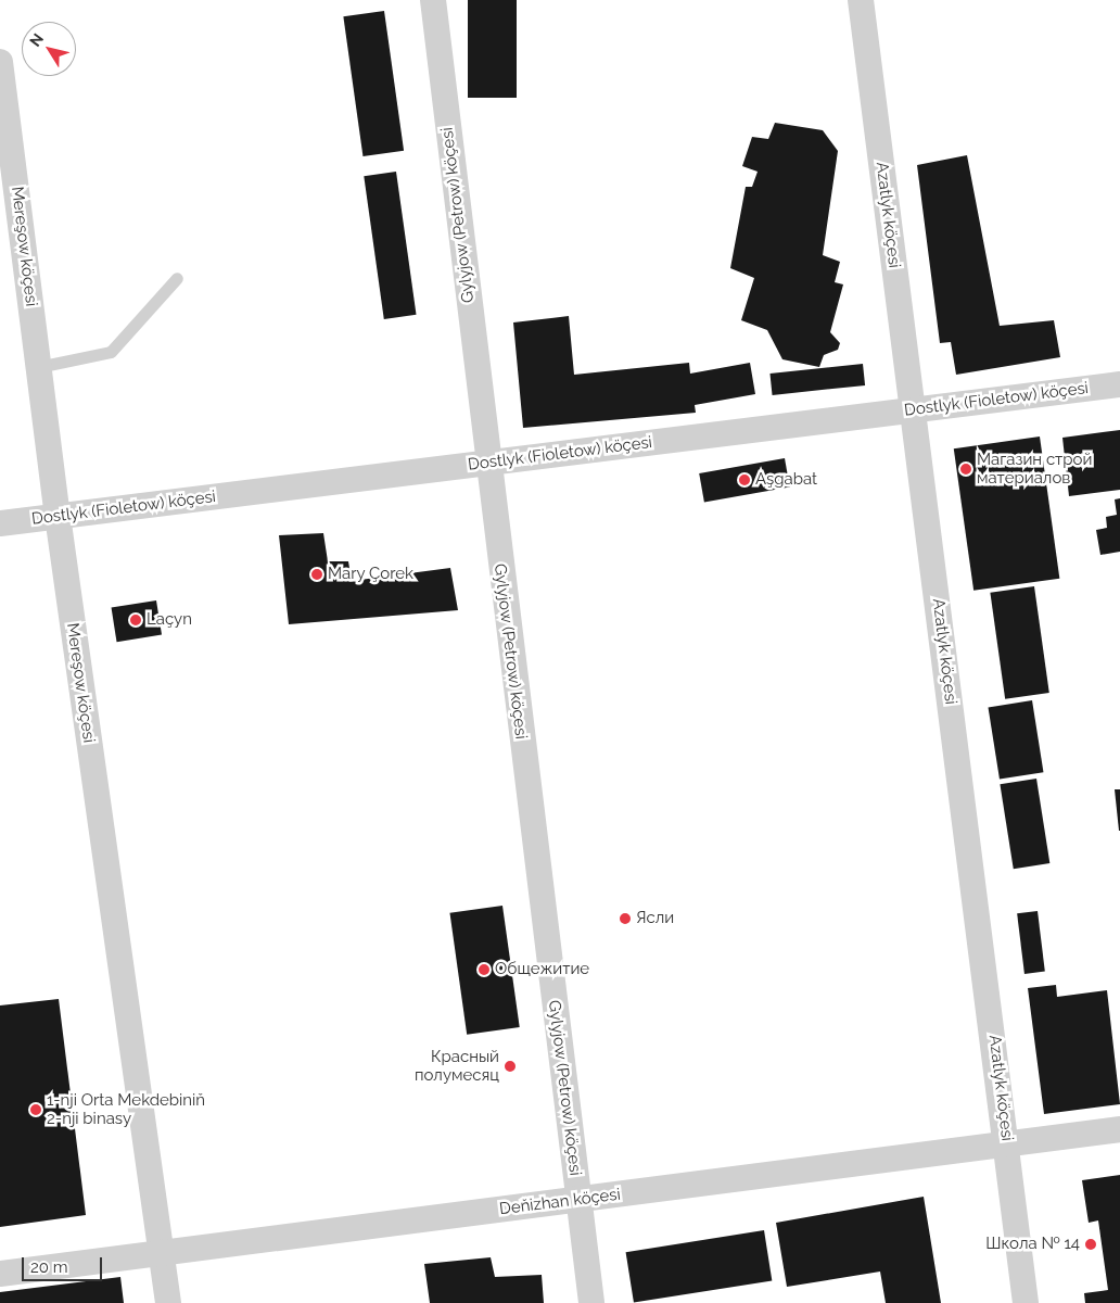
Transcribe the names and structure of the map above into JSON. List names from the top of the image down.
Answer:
{
  "streets": {
    "street": [
      "Gylyjow (Petrow) köçesi",
      "Azatlyk köçesi",
      "Mereşow köçesi",
      "Dostlyk (Fioletow) köçesi",
      "Deňizhan köçesi"
    ]
  },
  "crossings": [
    ["Gylyjow (Petrow) köçesi", "Dostlyk (Fioletow) köçesi"],
    ["Gylyjow (Petrow) köçesi", "Deňizhan köçesi"],
    ["Azatlyk köçesi", "Dostlyk (Fioletow) köçesi"],
    ["Azatlyk köçesi", "Deňizhan köçesi"],
    ["Mereşow köçesi", "Dostlyk (Fioletow) köçesi"],
    ["Mereşow köçesi", "Deňizhan köçesi"]
  ],
  "places": [
    "Магазин строй материалов",
    "Aşgabat",
    "Mary Çorek",
    "Laçyn",
    "Ясли",
    "Общежитие",
    "Красный полумесяц",
    "1-nji Orta Mekdebiniň 2-nji binasy",
    "Школа № 14"
  ],
  "scale_bar": "20 m",
  "north": "top left"
}
